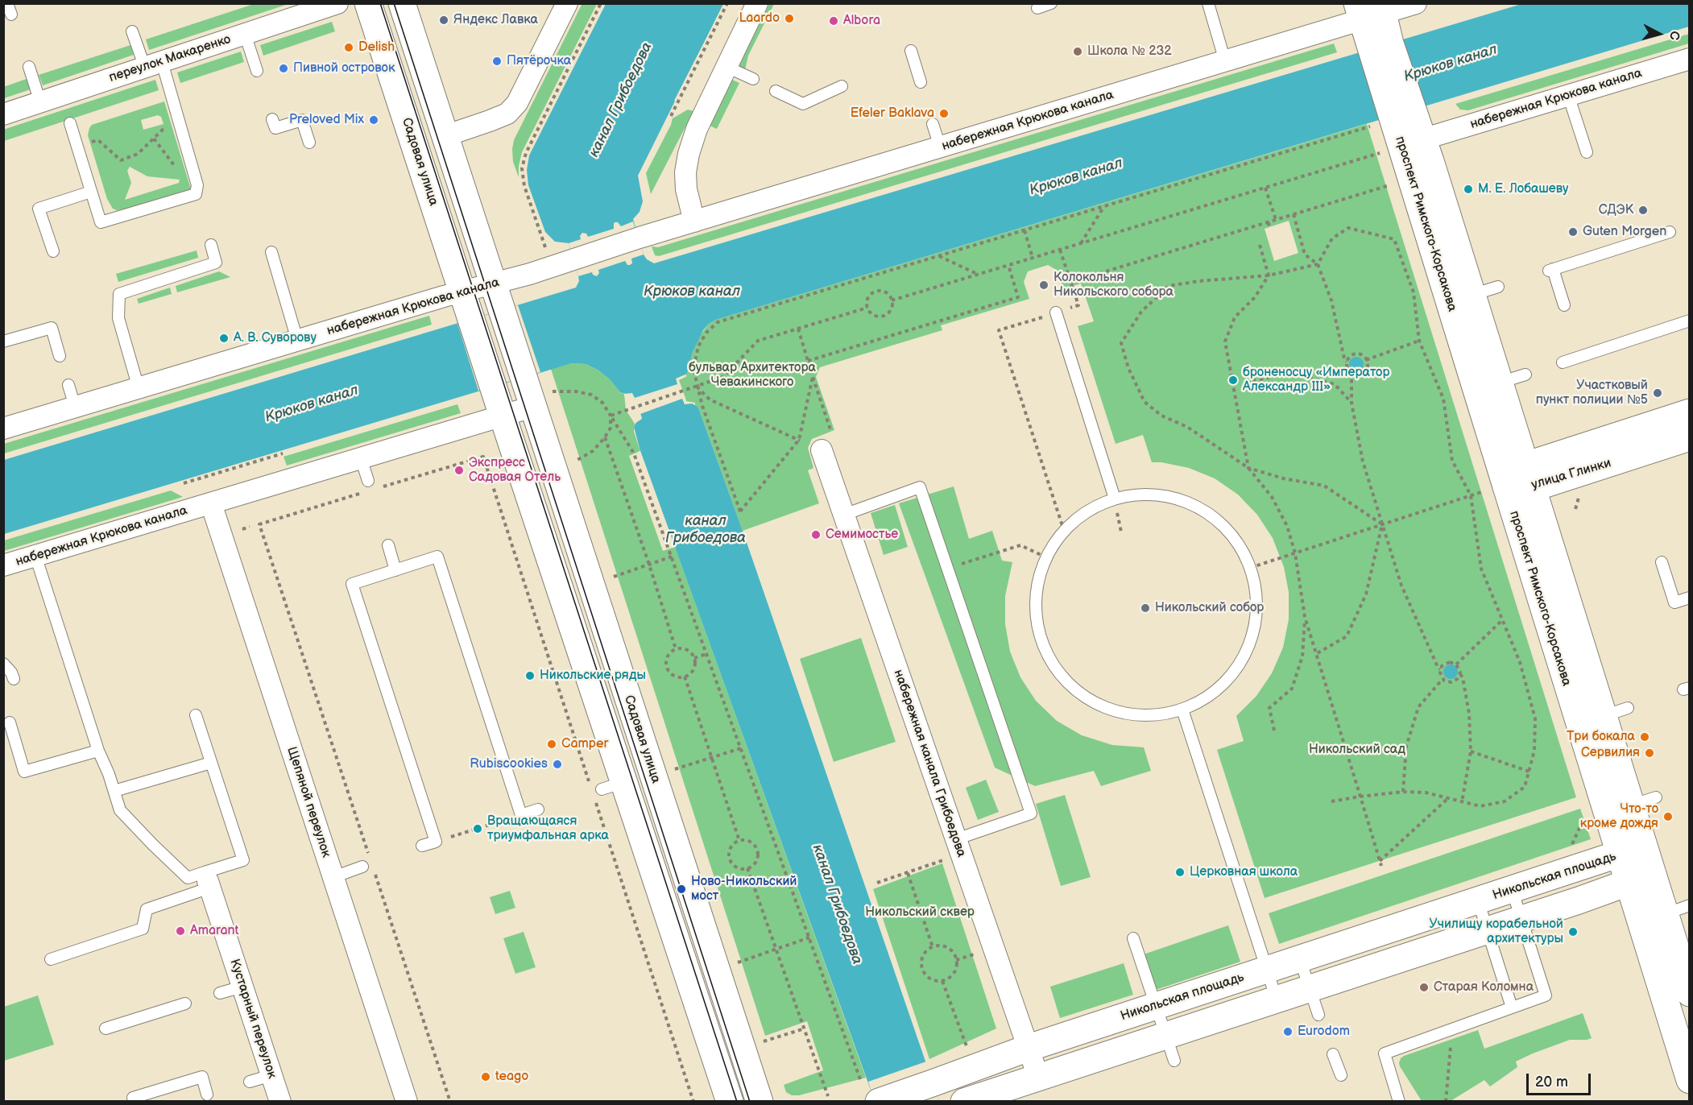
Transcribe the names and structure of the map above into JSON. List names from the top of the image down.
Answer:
{
  "streets": {
    "main road": [
      "Садовая улица",
      "проспект Римского-Корсакова",
      "улица Глинки",
      "Никольская площадь"
    ],
    "street": [
      "переулок Макаренко",
      "набережная Крюкова канала",
      "набережная канала Грибоедова",
      "Щепяной переулок",
      "Кустарный переулок"
    ]
  },
  "crossings": [
    ["набережная Крюкова канала", "Садовая улица"],
    ["набережная Крюкова канала", "проспект Римского-Корсакова"],
    ["набережная Крюкова канала", "Щепяной переулок"],
    ["проспект Римского-Корсакова", "улица Глинки"],
    ["проспект Римского-Корсакова", "Никольская площадь"],
    ["набережная канала Грибоедова", "Никольская площадь"]
  ],
  "water": ["Крюков канал", "канал Грибоедова"],
  "parks": ["бульвар Архитектора Чевакинского", "Никольский сад", "Никольский сквер"],
  "places": [
    "Laardo",
    "Яндекс Лавка",
    "Albora",
    "Delish",
    "Школа № 232",
    "Пятёрочка",
    "Пивной островок",
    "Efeler Baklava",
    "Preloved Mix",
    "М. Е. Лобашеву",
    "СДЭК",
    "Guten Morgen",
    "Колокольня Никольского собора",
    "А. В. Суворову",
    "броненосцу «Император Александр III»",
    "Участковый пункт полиции №5",
    "Экспресс Садовая Отель",
    "Семимостье",
    "Никольский собор",
    "Никольские ряды",
    "Три бокала",
    "Camper",
    "Сервилия",
    "Rubiscookies",
    "Что-то кроме дождя",
    "Вращающаяся триумфальная арка",
    "Церковная школа",
    "Ново-Никольский мост",
    "Amarant",
    "Училищу корабельной архитектуры",
    "Старая Коломна",
    "Eurodom",
    "teago"
  ],
  "scale_bar": "20 m",
  "north": "right"
}
